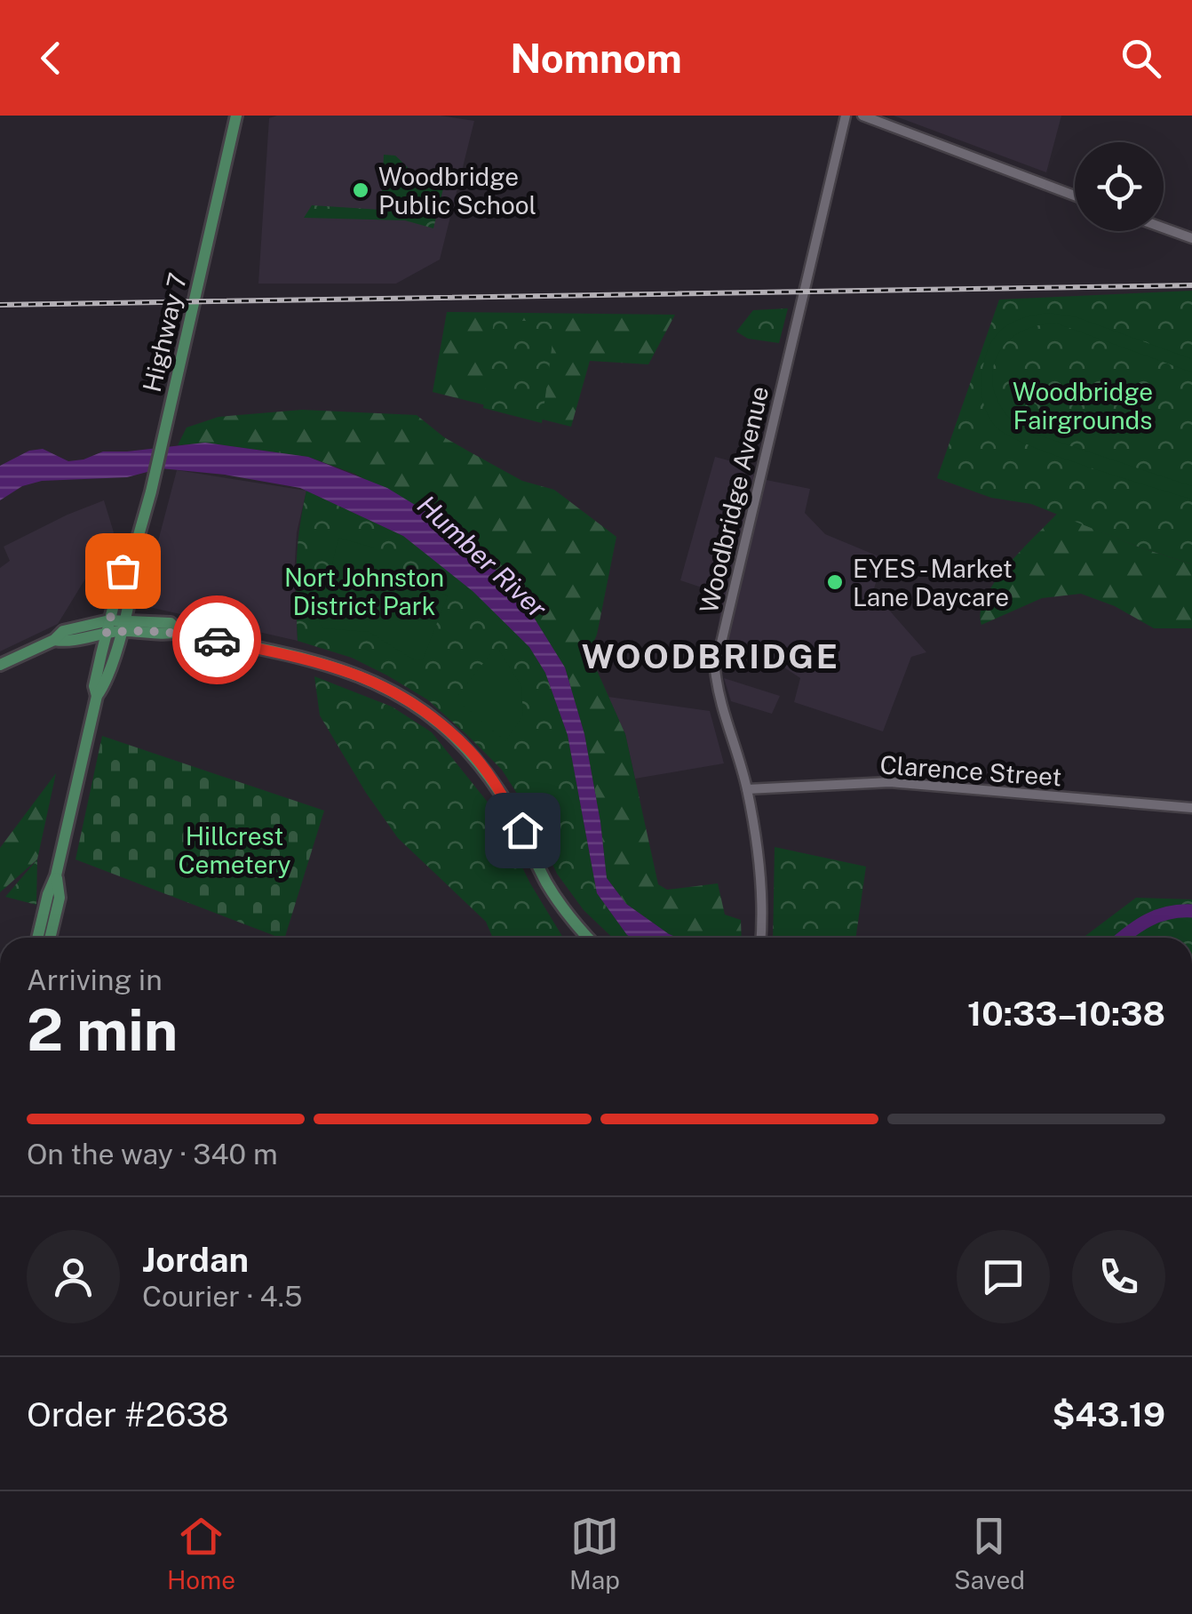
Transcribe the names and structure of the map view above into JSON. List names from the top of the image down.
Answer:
{
  "streets": {
    "main road": ["Highway 7"],
    "street": ["Woodbridge Avenue", "Clarence Street"]
  },
  "crossings": [
    ["Woodbridge Avenue", "Clarence Street"]
  ],
  "districts": ["WOODBRIDGE"],
  "water": ["Humber River"],
  "parks": ["Woodbridge Fairgrounds", "Nort Johnston District Park", "Hillcrest Cemetery"],
  "places": ["Woodbridge Public School", "EYES - Market Lane Daycare"],
  "page": {
    "header": "Nomnom",
    "heading": ["2 min", "Arriving in", "10:33–10:38"],
    "panel": [
      "Jordan",
      "Courier · 4.5",
      "Order #2638",
      "$43.19"
    ],
    "bar": "On the way · 340 m",
    "tabs": ["Home", "Map", "Saved"]
  }
}
